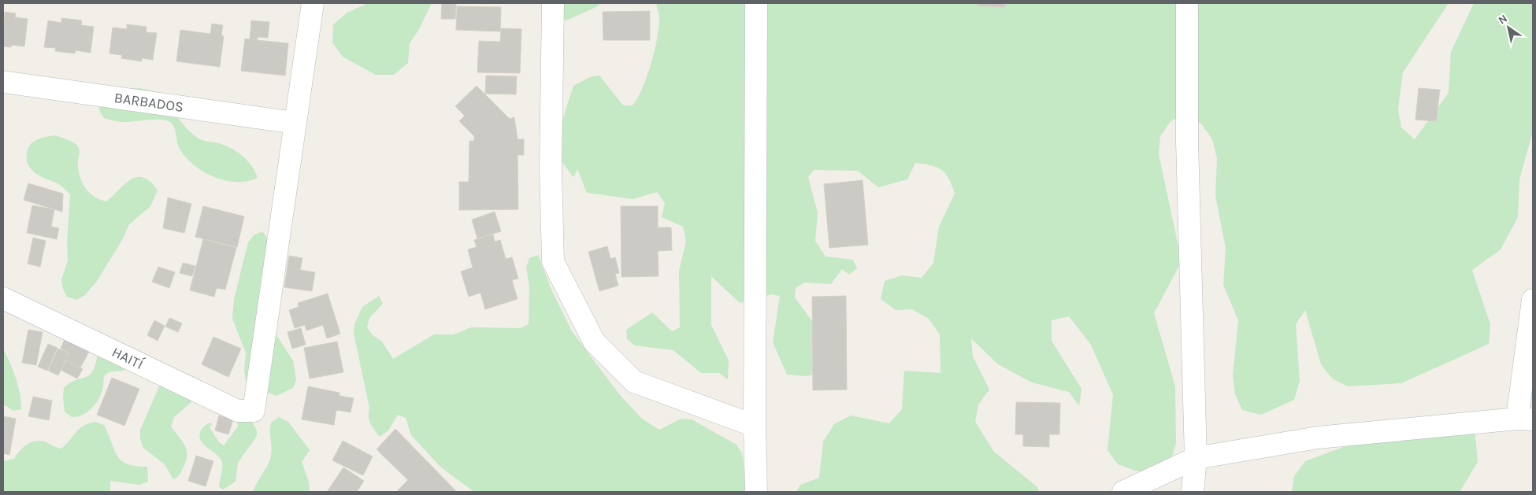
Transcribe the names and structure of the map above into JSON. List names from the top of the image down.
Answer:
{
  "streets": {
    "street": ["BARBADOS", "HAITÍ"]
  },
  "crossings": [
    ["BARBADOS", "HAITÍ"]
  ],
  "north": "top left"
}
